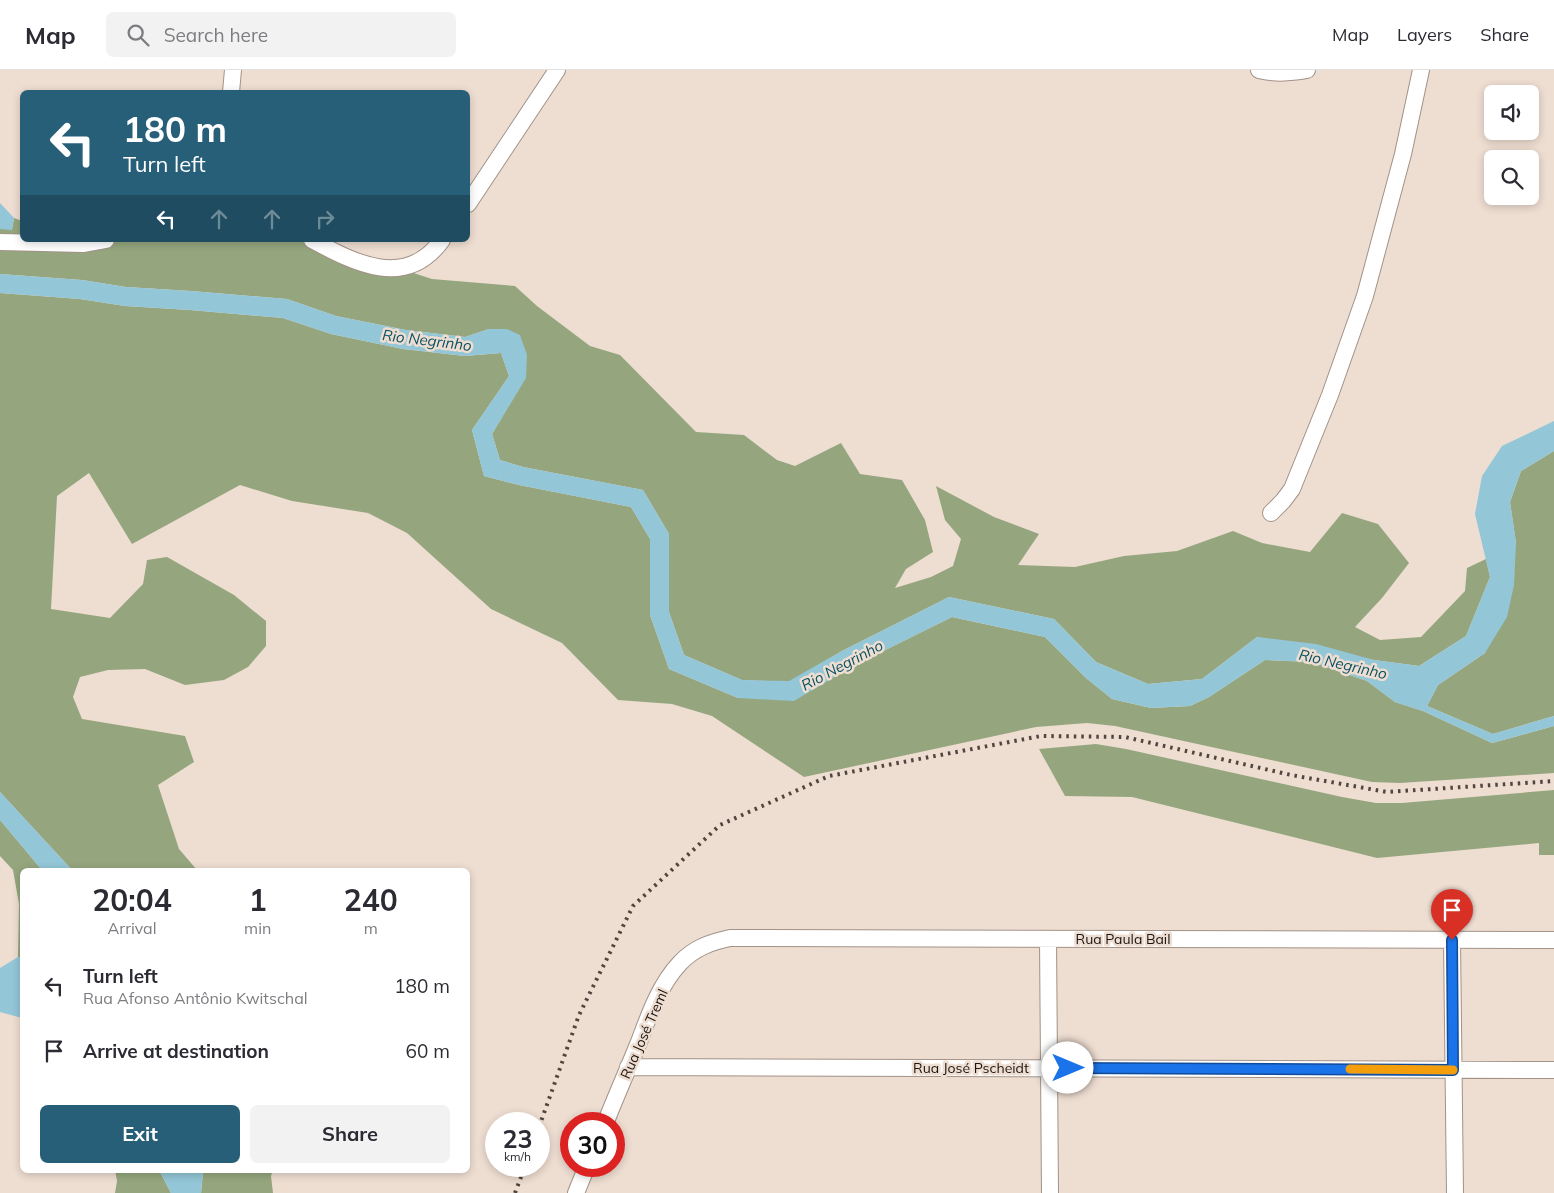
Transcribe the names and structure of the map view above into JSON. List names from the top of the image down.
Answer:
{
  "streets": {
    "street": ["Rua Paula Bail", "Rua José Treml", "Rua José Pscheidt"]
  },
  "crossings": [
    ["Rua Paula Bail", "Rua José Treml"],
    ["Rua José Treml", "Rua José Pscheidt"]
  ],
  "water": ["Rio Negrinho"],
  "page": {
    "header": "Map",
    "search": "Search here",
    "nav": ["Map", "Layers", "Share"],
    "turn": ["180 m", "Turn left"],
    "eta": [
      "20:04",
      "Arrival",
      "1",
      "min",
      "240",
      "m"
    ],
    "list": [
      {
        "name": "Turn left",
        "note": "Rua Afonso Antônio Kwitschal",
        "value": "180 m"
      },
      {
        "name": "Arrive at destination",
        "value": "60 m"
      }
    ],
    "buttons": ["Exit", "Share"],
    "speed": "23 km/h",
    "limit": "30"
  }
}
